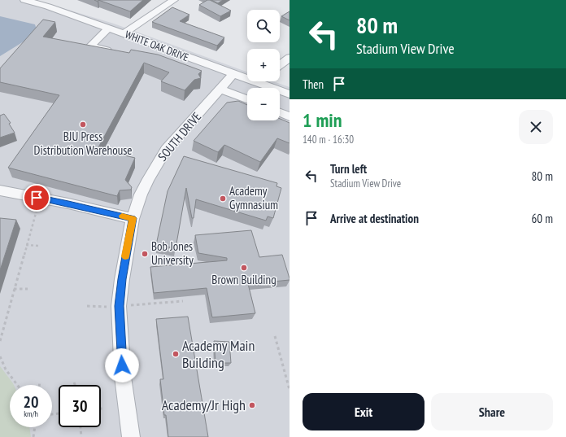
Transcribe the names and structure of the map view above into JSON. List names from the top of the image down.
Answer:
{
  "streets": {
    "street": ["WHITE OAK DRIVE", "SOUTH DRIVE"]
  },
  "crossings": [
    ["WHITE OAK DRIVE", "SOUTH DRIVE"]
  ],
  "places": [
    "BJU Press Distribution Warehouse",
    "Academy Gymnasium",
    "Bob Jones University",
    "Brown Building",
    "Academy Main Building",
    "Academy/Jr High"
  ],
  "page": {
    "turn": ["80 m", "Stadium View Drive"],
    "map_buttons": ["+", "−"],
    "then": "Then",
    "heading": ["1 min", "140 m · 16:30"],
    "list": [
      {
        "name": "Turn left",
        "note": "Stadium View Drive",
        "value": "80 m"
      },
      {
        "name": "Arrive at destination",
        "value": "60 m"
      }
    ],
    "speed": "20 km/h",
    "limit": "30",
    "buttons": ["Exit", "Share"]
  }
}
